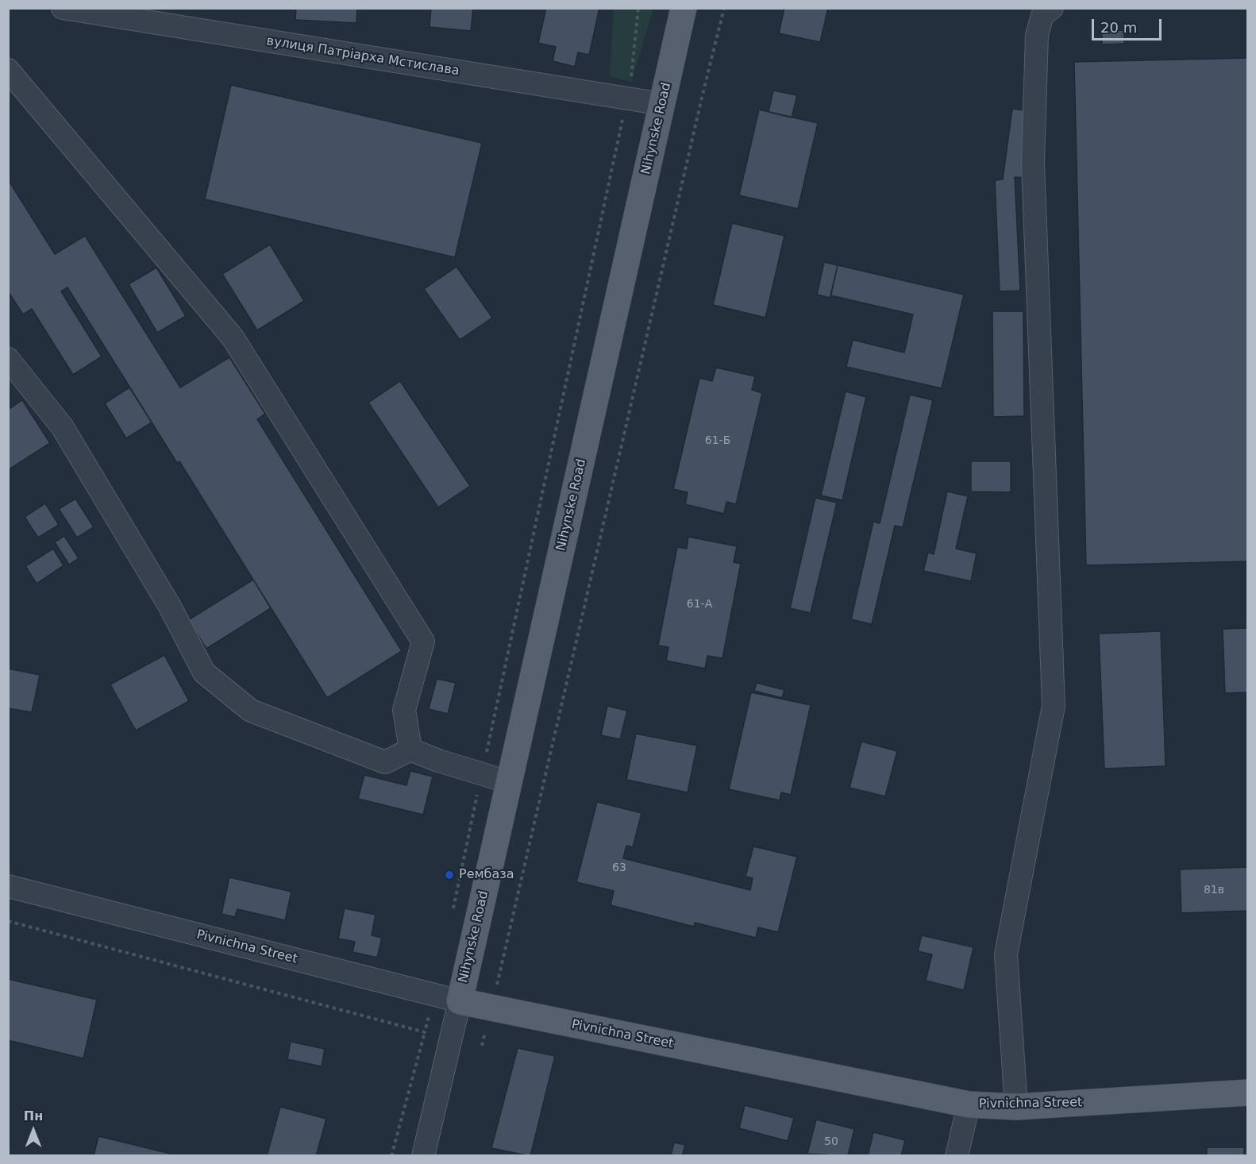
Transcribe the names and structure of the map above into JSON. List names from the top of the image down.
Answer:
{
  "streets": {
    "main road": ["Nihynske Road", "Pivnichna Street"],
    "street": ["вулиця Патріарха Мстислава"]
  },
  "crossings": [
    ["вулиця Патріарха Мстислава", "Nihynske Road"],
    ["Nihynske Road", "Pivnichna Street"]
  ],
  "places": ["Рембаза"],
  "house_numbers": [
    "61-Б",
    "61-А",
    "63",
    "81в",
    "50"
  ],
  "scale_bar": "20 m",
  "north": "top"
}
